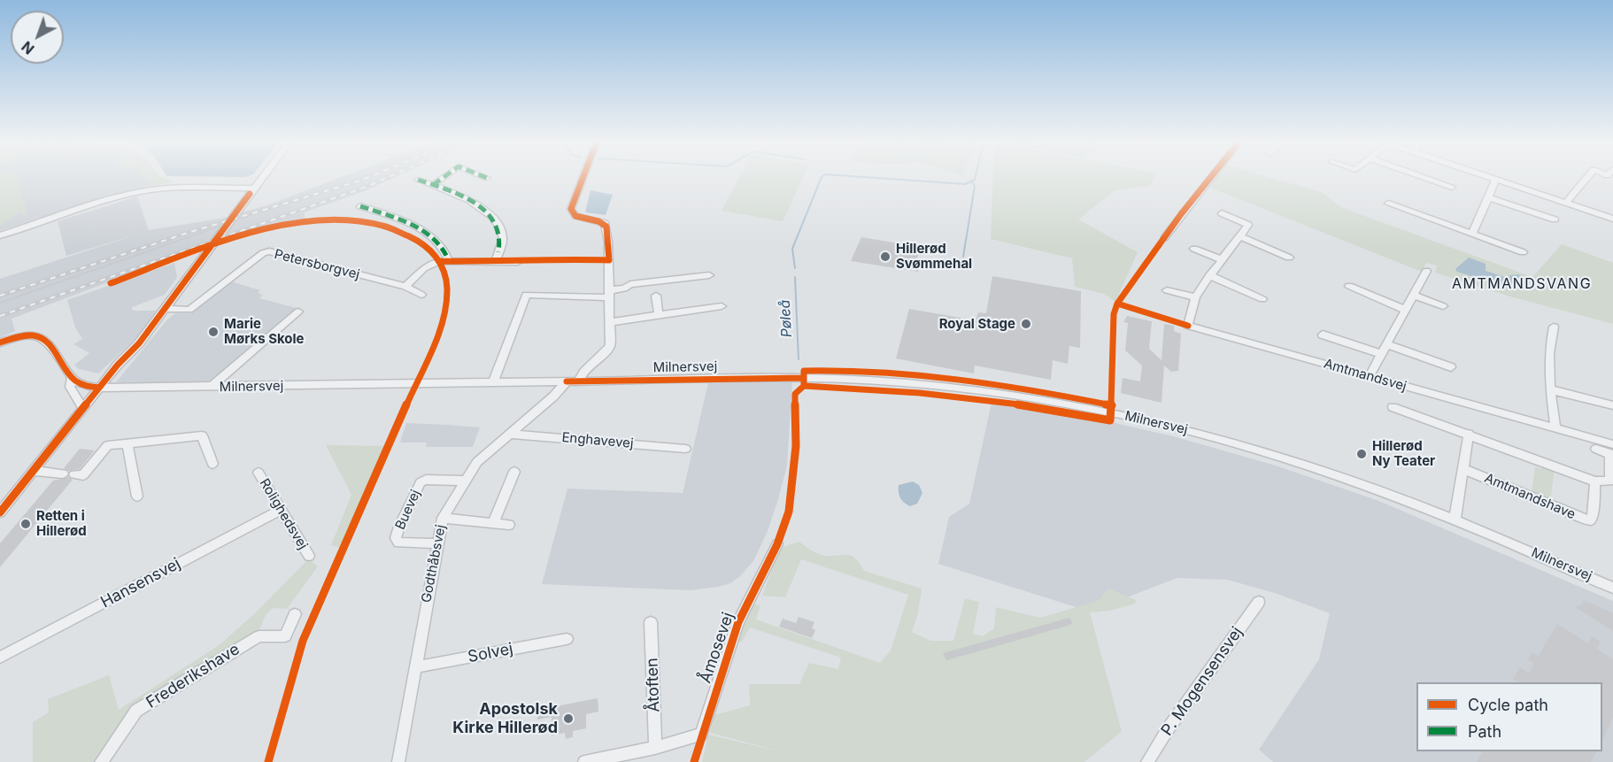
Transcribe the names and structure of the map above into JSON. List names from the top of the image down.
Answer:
{
  "streets": {
    "street": [
      "Petersborgvej",
      "Milnersvej",
      "Amtmandsvej",
      "Enghavevej",
      "Amtmandshave",
      "Buevej",
      "Rolighedsvej",
      "Godthåbsvej",
      "Hansensvej",
      "Åmosevej",
      "Solvej",
      "Frederikshave",
      "P. Mogensensvej",
      "Åtoften"
    ]
  },
  "crossings": [
    ["Milnersvej", "Godthåbsvej"],
    ["Enghavevej", "Godthåbsvej"],
    ["Buevej", "Godthåbsvej"],
    ["Rolighedsvej", "Hansensvej"],
    ["Godthåbsvej", "Solvej"],
    ["Åmosevej", "Åtoften"]
  ],
  "districts": ["AMTMANDSVANG"],
  "water": ["Pøleå"],
  "places": [
    "Hillerød Svømmehal",
    "Royal Stage",
    "Marie Mørks Skole",
    "Hillerød Ny Teater",
    "Retten i Hillerød",
    "Apostolsk Kirke Hillerød"
  ],
  "legend": ["Cycle path", "Path"],
  "north": "bottom left"
}
